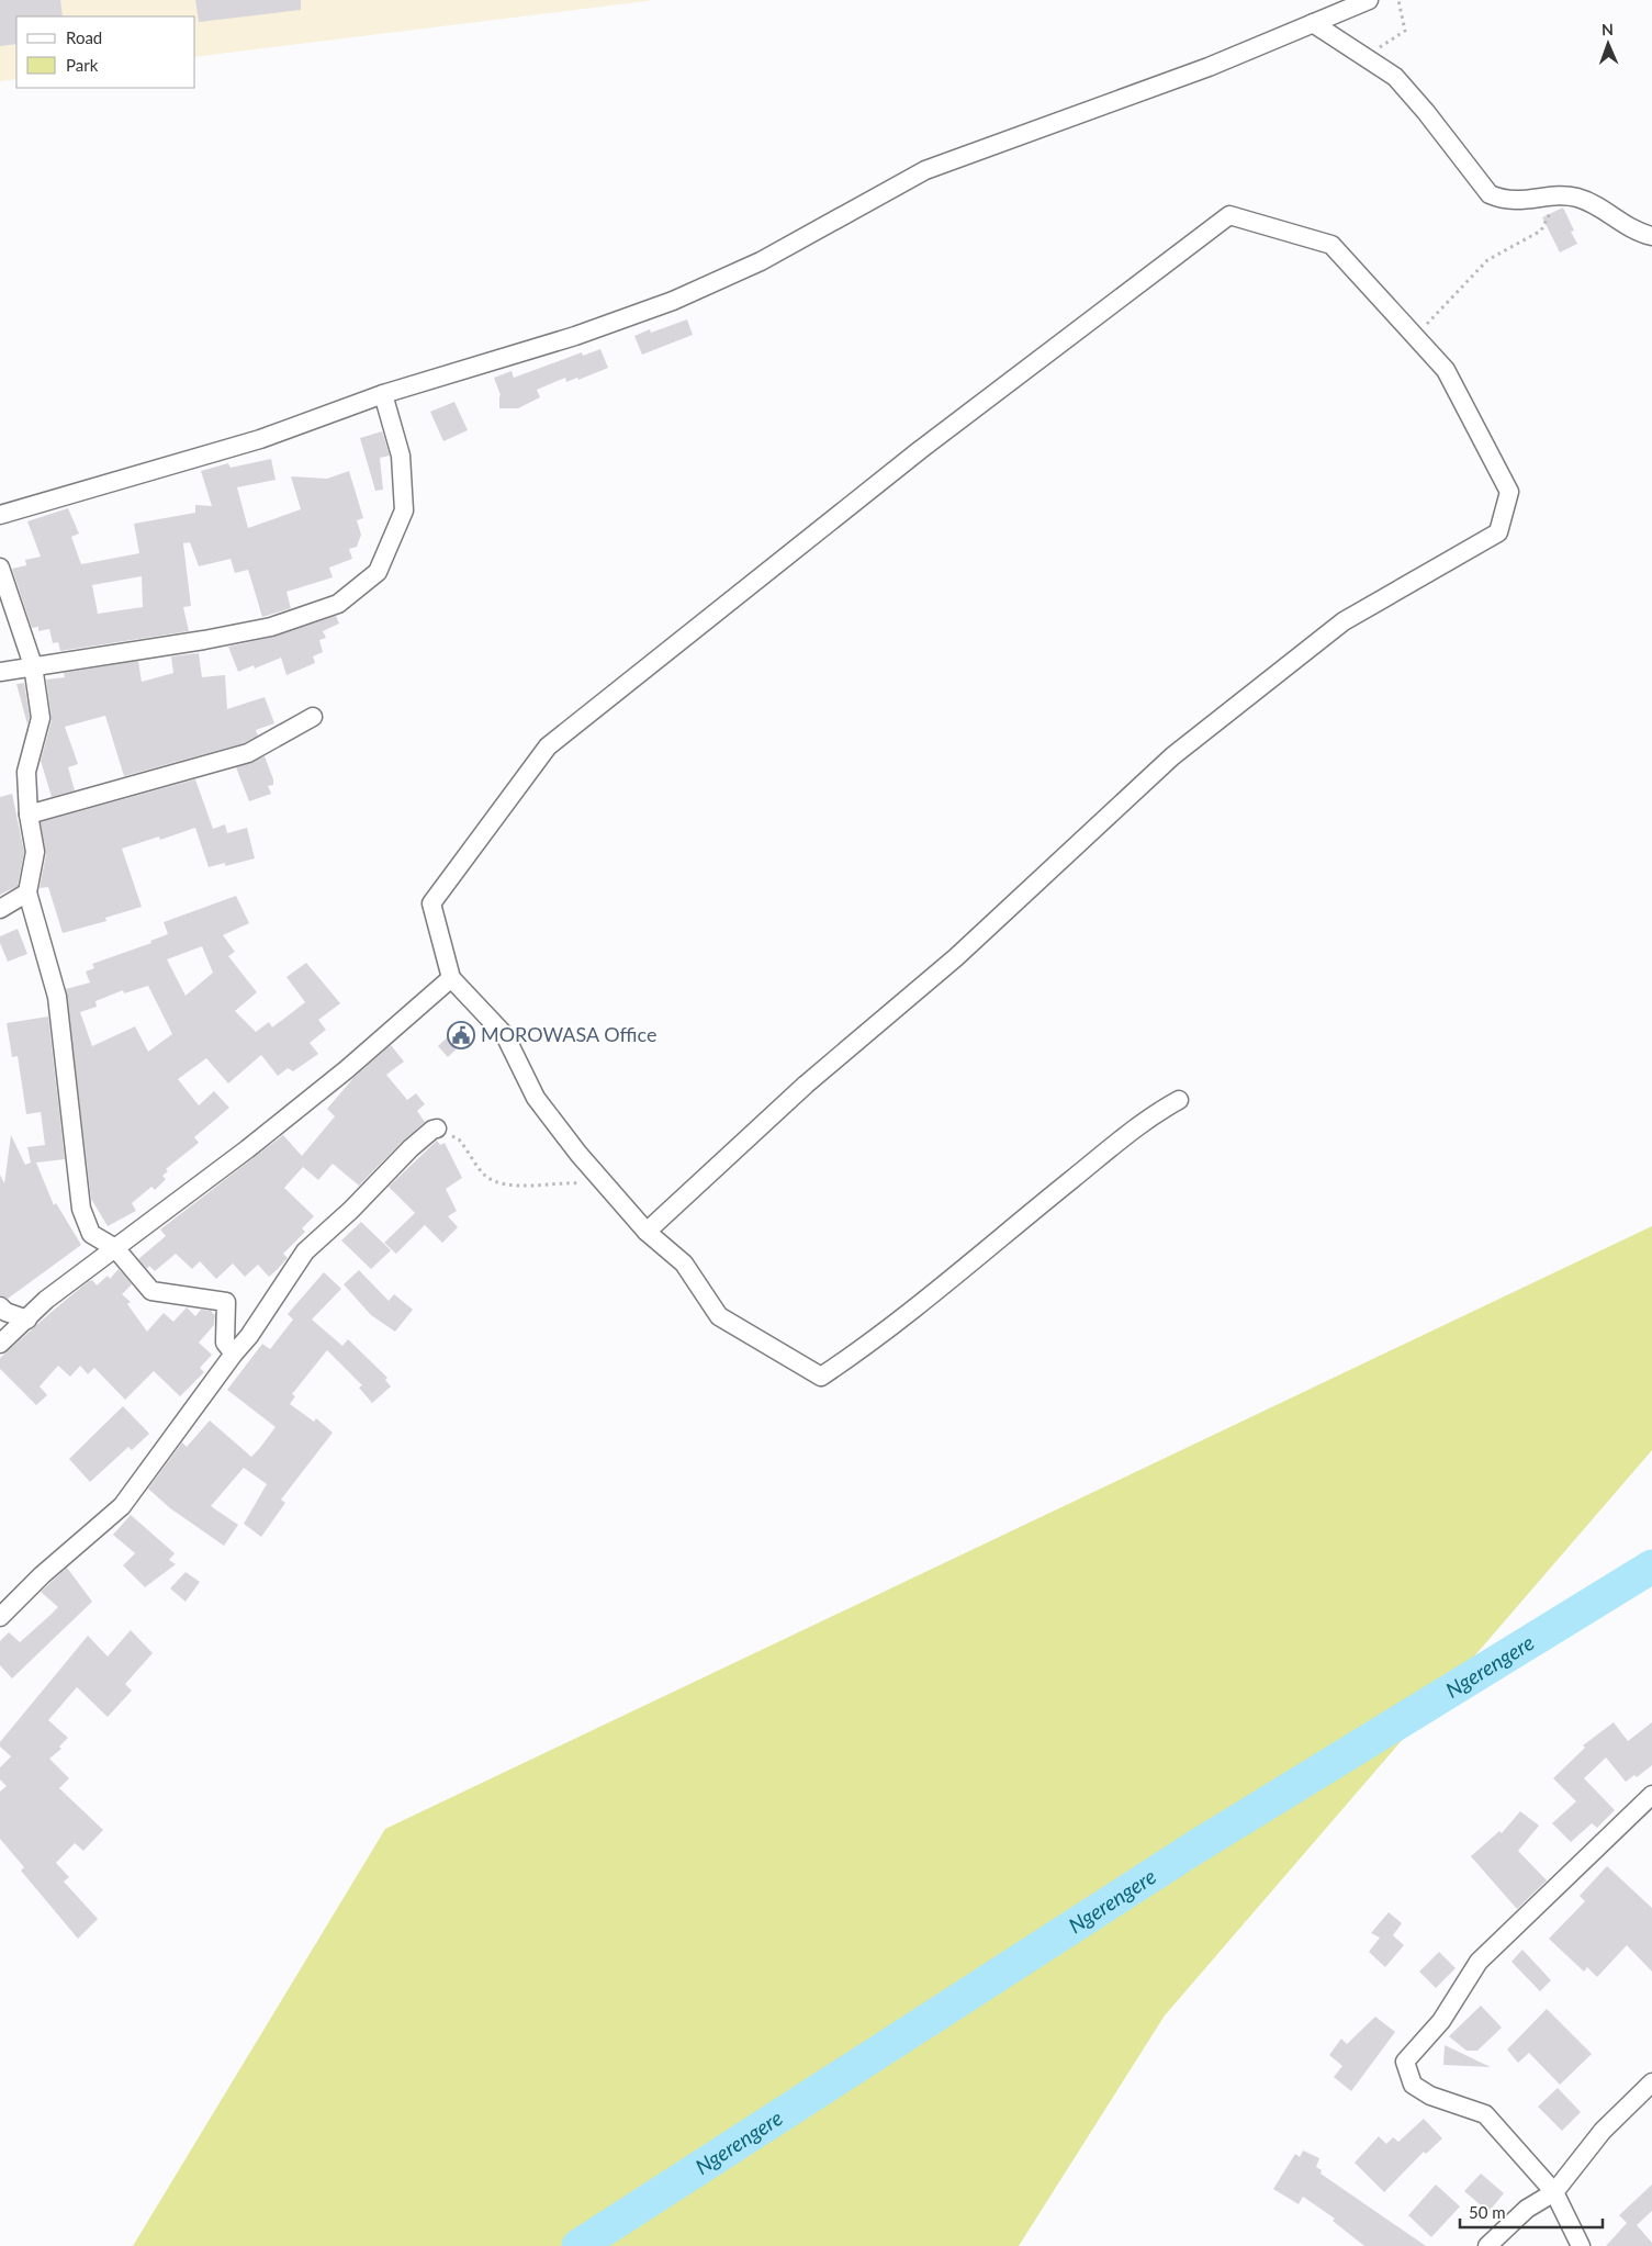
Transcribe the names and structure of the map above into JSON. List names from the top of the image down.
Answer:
{
  "water": ["Ngerengere"],
  "places": {
    "public building": ["MOROWASA Office"]
  },
  "legend": ["Road", "Park"],
  "scale_bar": "50 m",
  "north": "top"
}
